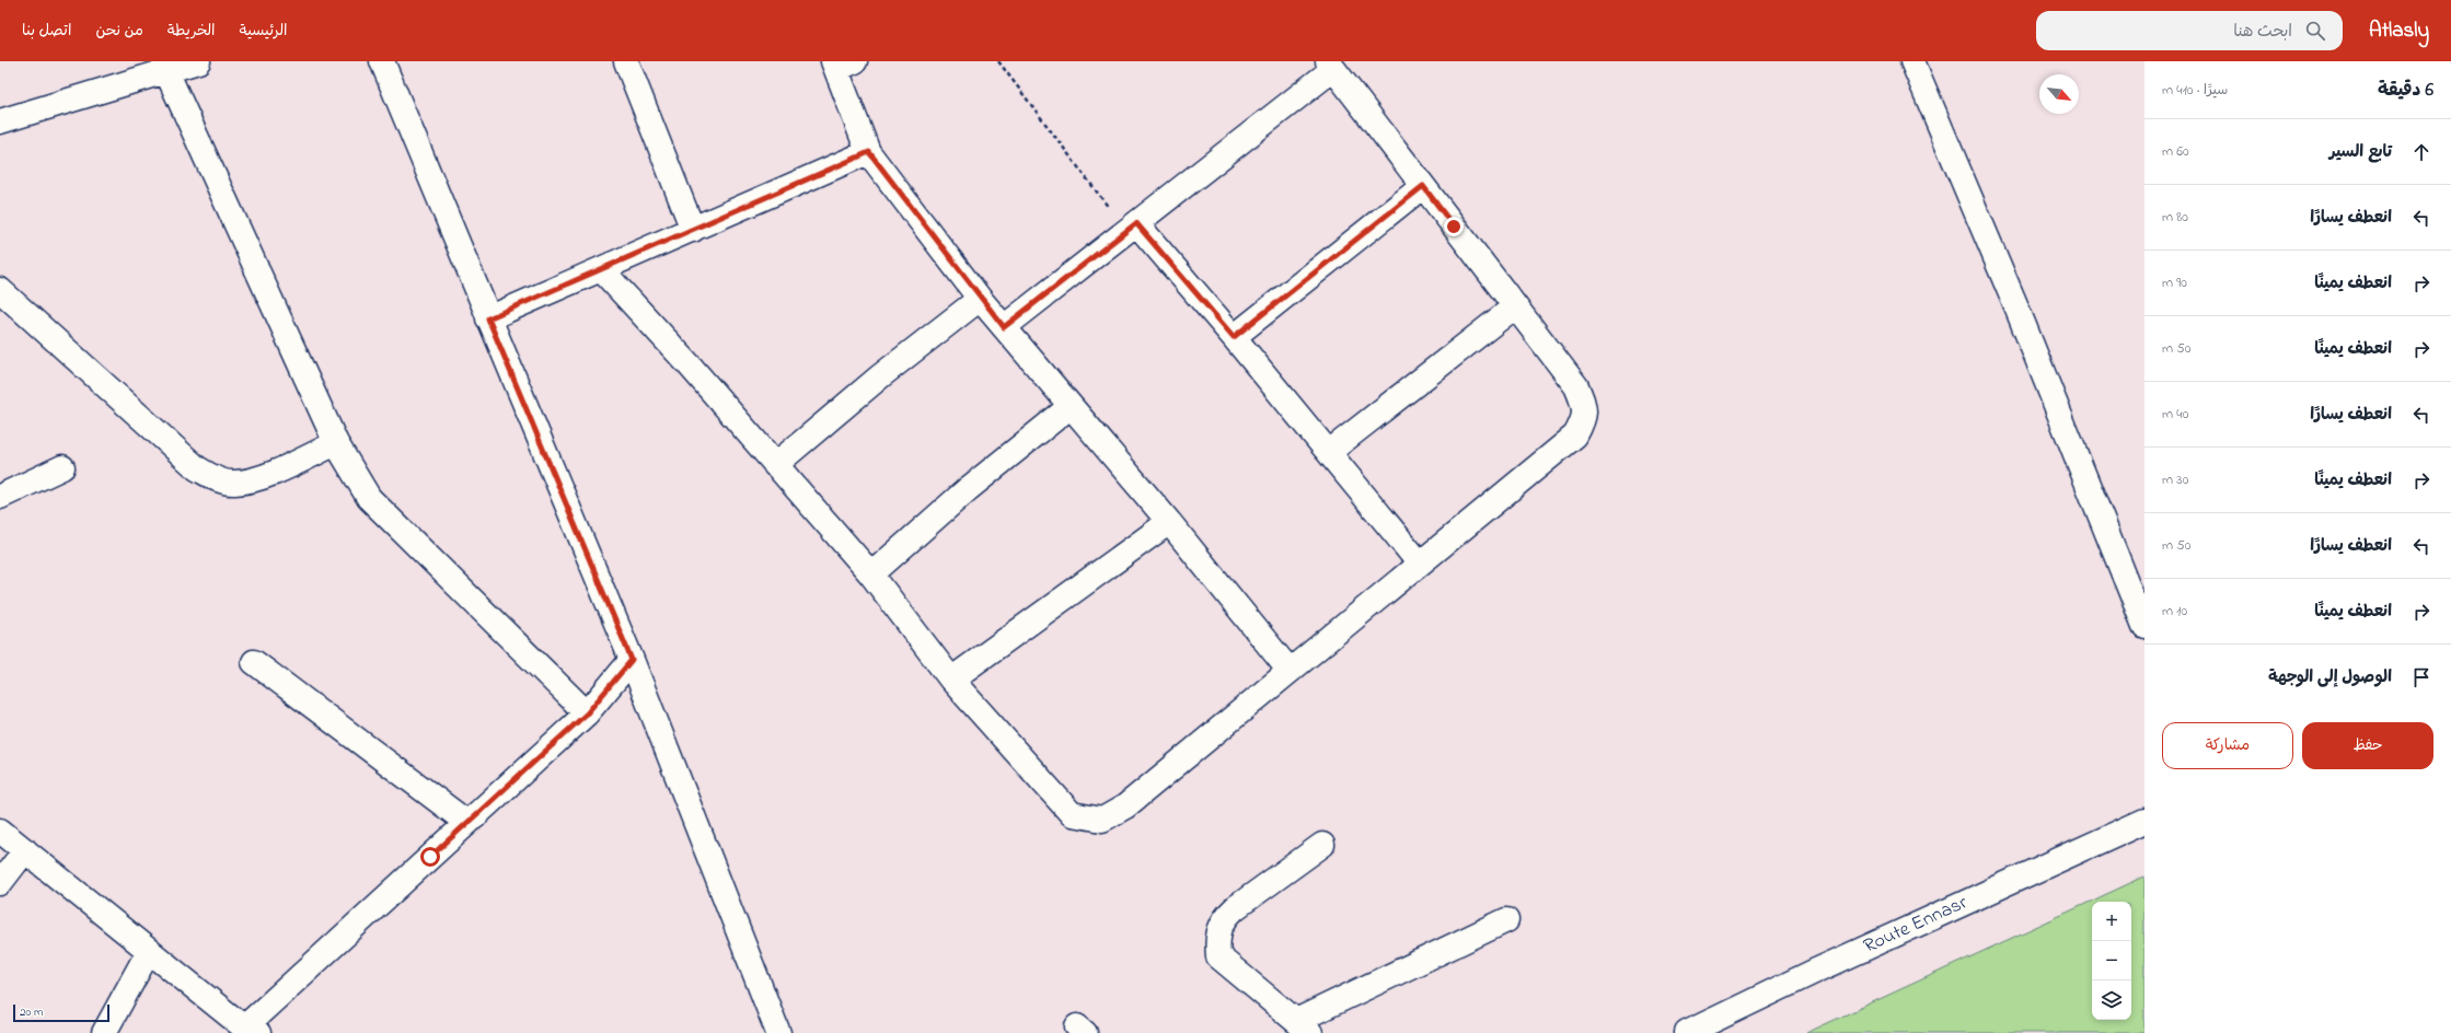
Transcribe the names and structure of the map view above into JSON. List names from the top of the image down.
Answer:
{
  "streets": {
    "street": ["Route Ennasr"]
  },
  "scale_bar": "20 m",
  "north": "bottom right",
  "page": {
    "header": "Atlasly",
    "search": "ابحث هنا",
    "nav": [
      "الرئيسية",
      "الخريطة",
      "من نحن",
      "اتصل بنا"
    ],
    "heading": ["6 دقيقة", "سيرًا · 410 m"],
    "list": [
      ["تابع السير", "60 m"],
      ["انعطف يسارًا", "80 m"],
      ["انعطف يمينًا", "90 m"],
      ["انعطف يمينًا", "50 m"],
      ["انعطف يسارًا", "40 m"],
      ["انعطف يمينًا", "30 m"],
      ["انعطف يسارًا", "50 m"],
      ["انعطف يمينًا", "10 m"],
      "الوصول إلى الوجهة"
    ],
    "buttons": ["حفظ", "مشاركة"],
    "map_buttons": ["+", "−"],
    "scale": "20 m"
  }
}
